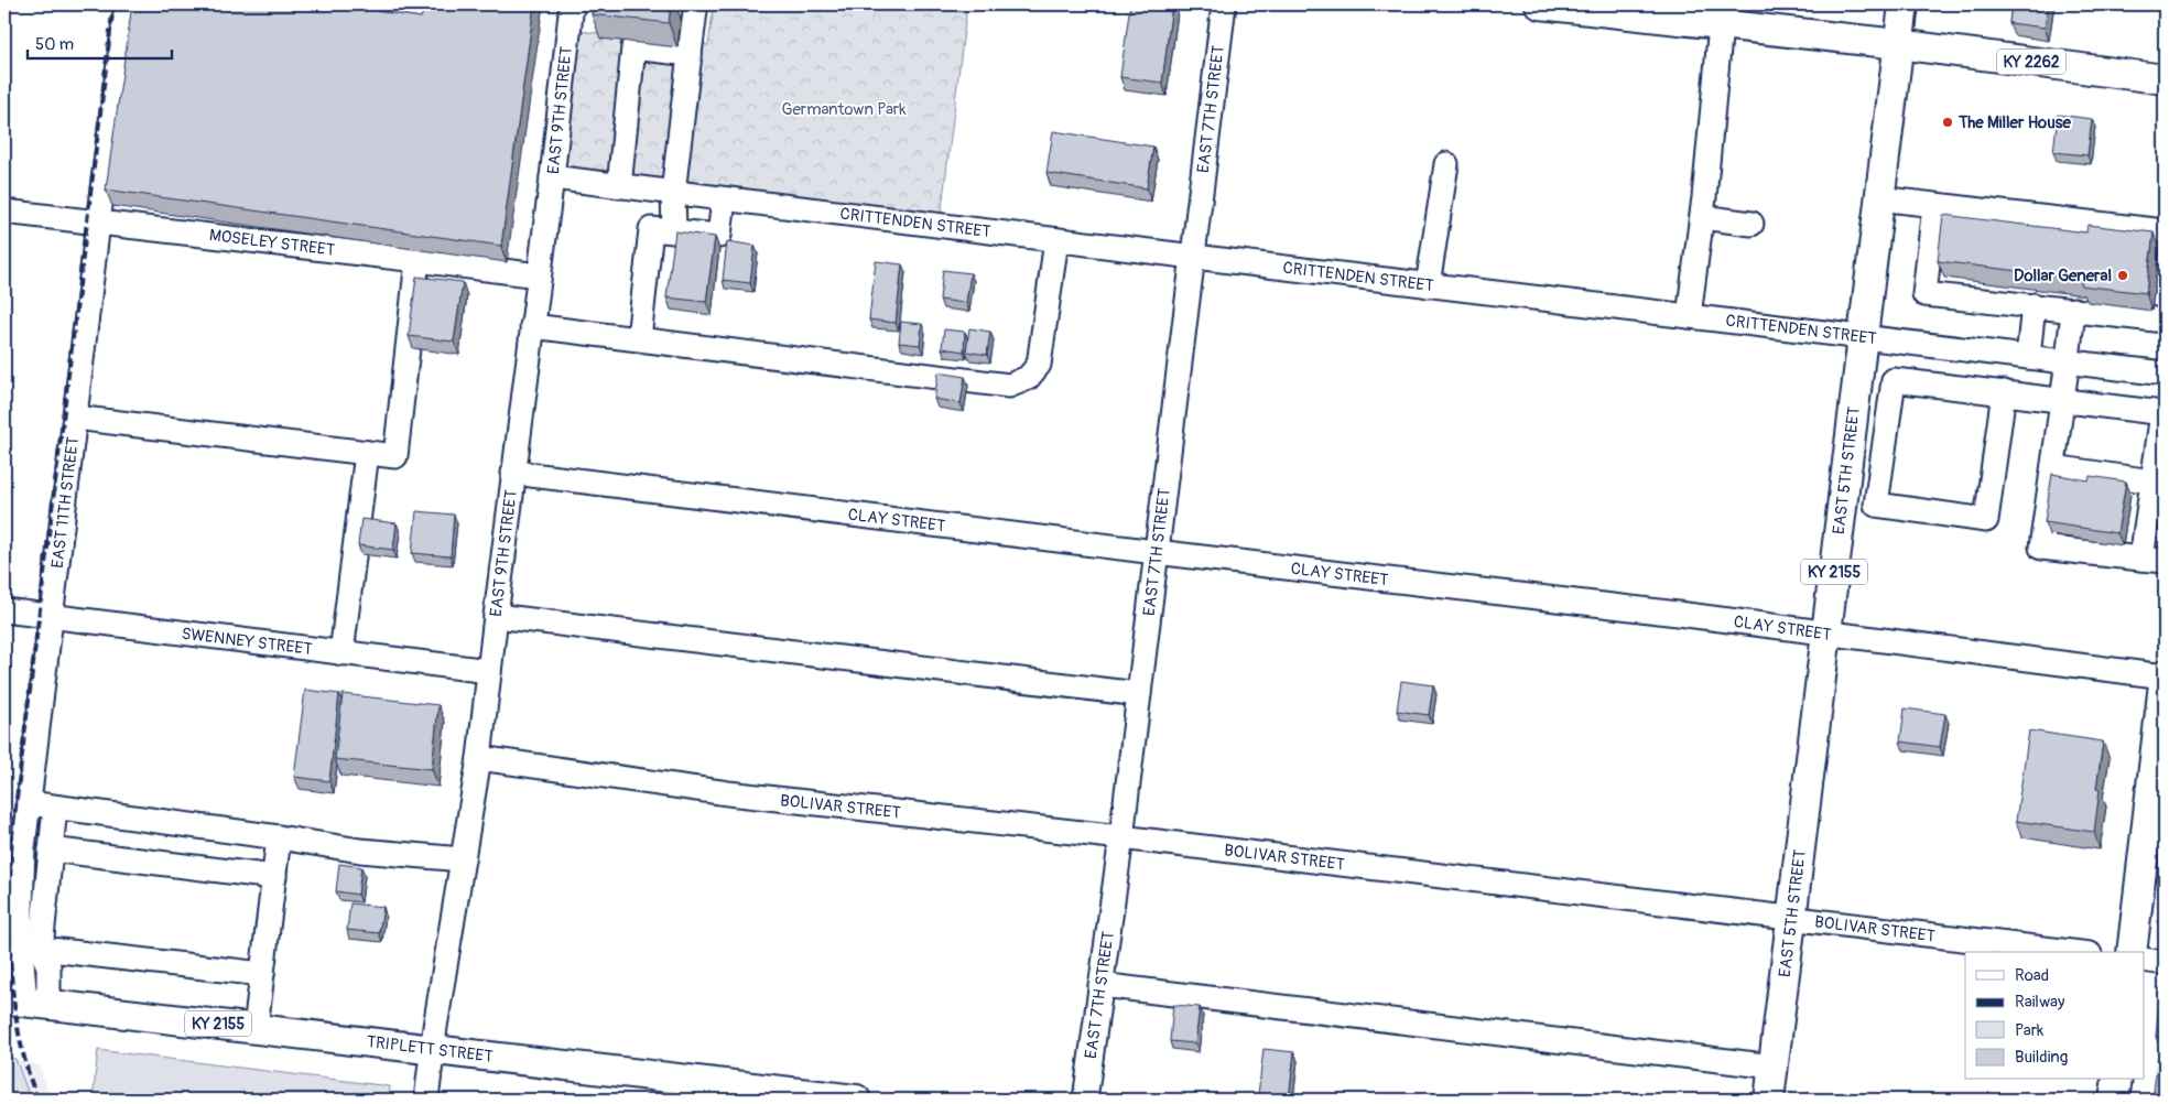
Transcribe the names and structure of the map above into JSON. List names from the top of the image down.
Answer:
{
  "streets": {
    "main road": [
      "KY 2262",
      "EAST 5TH STREET",
      "KY 2155",
      "TRIPLETT STREET"
    ],
    "street": [
      "EAST 7TH STREET",
      "EAST 9TH STREET",
      "CRITTENDEN STREET",
      "MOSELEY STREET",
      "EAST 11TH STREET",
      "CLAY STREET",
      "SWENNEY STREET",
      "BOLIVAR STREET"
    ]
  },
  "crossings": [
    ["KY 2262", "EAST 5TH STREET"],
    ["EAST 7TH STREET", "CRITTENDEN STREET"],
    ["EAST 7TH STREET", "CLAY STREET"],
    ["EAST 7TH STREET", "BOLIVAR STREET"],
    ["EAST 9TH STREET", "CRITTENDEN STREET"],
    ["EAST 9TH STREET", "MOSELEY STREET"],
    ["EAST 9TH STREET", "CLAY STREET"],
    ["EAST 9TH STREET", "SWENNEY STREET"],
    ["EAST 9TH STREET", "BOLIVAR STREET"],
    ["EAST 9TH STREET", "TRIPLETT STREET"],
    ["CRITTENDEN STREET", "EAST 5TH STREET"],
    ["MOSELEY STREET", "EAST 11TH STREET"],
    ["EAST 5TH STREET", "CLAY STREET"],
    ["EAST 5TH STREET", "BOLIVAR STREET"],
    ["EAST 11TH STREET", "SWENNEY STREET"],
    ["EAST 11TH STREET", "TRIPLETT STREET"]
  ],
  "parks": ["Germantown Park"],
  "places": ["The Miller House", "Dollar General"],
  "legend": [
    "Road",
    "Railway",
    "Park",
    "Building"
  ],
  "scale_bar": "50 m"
}
